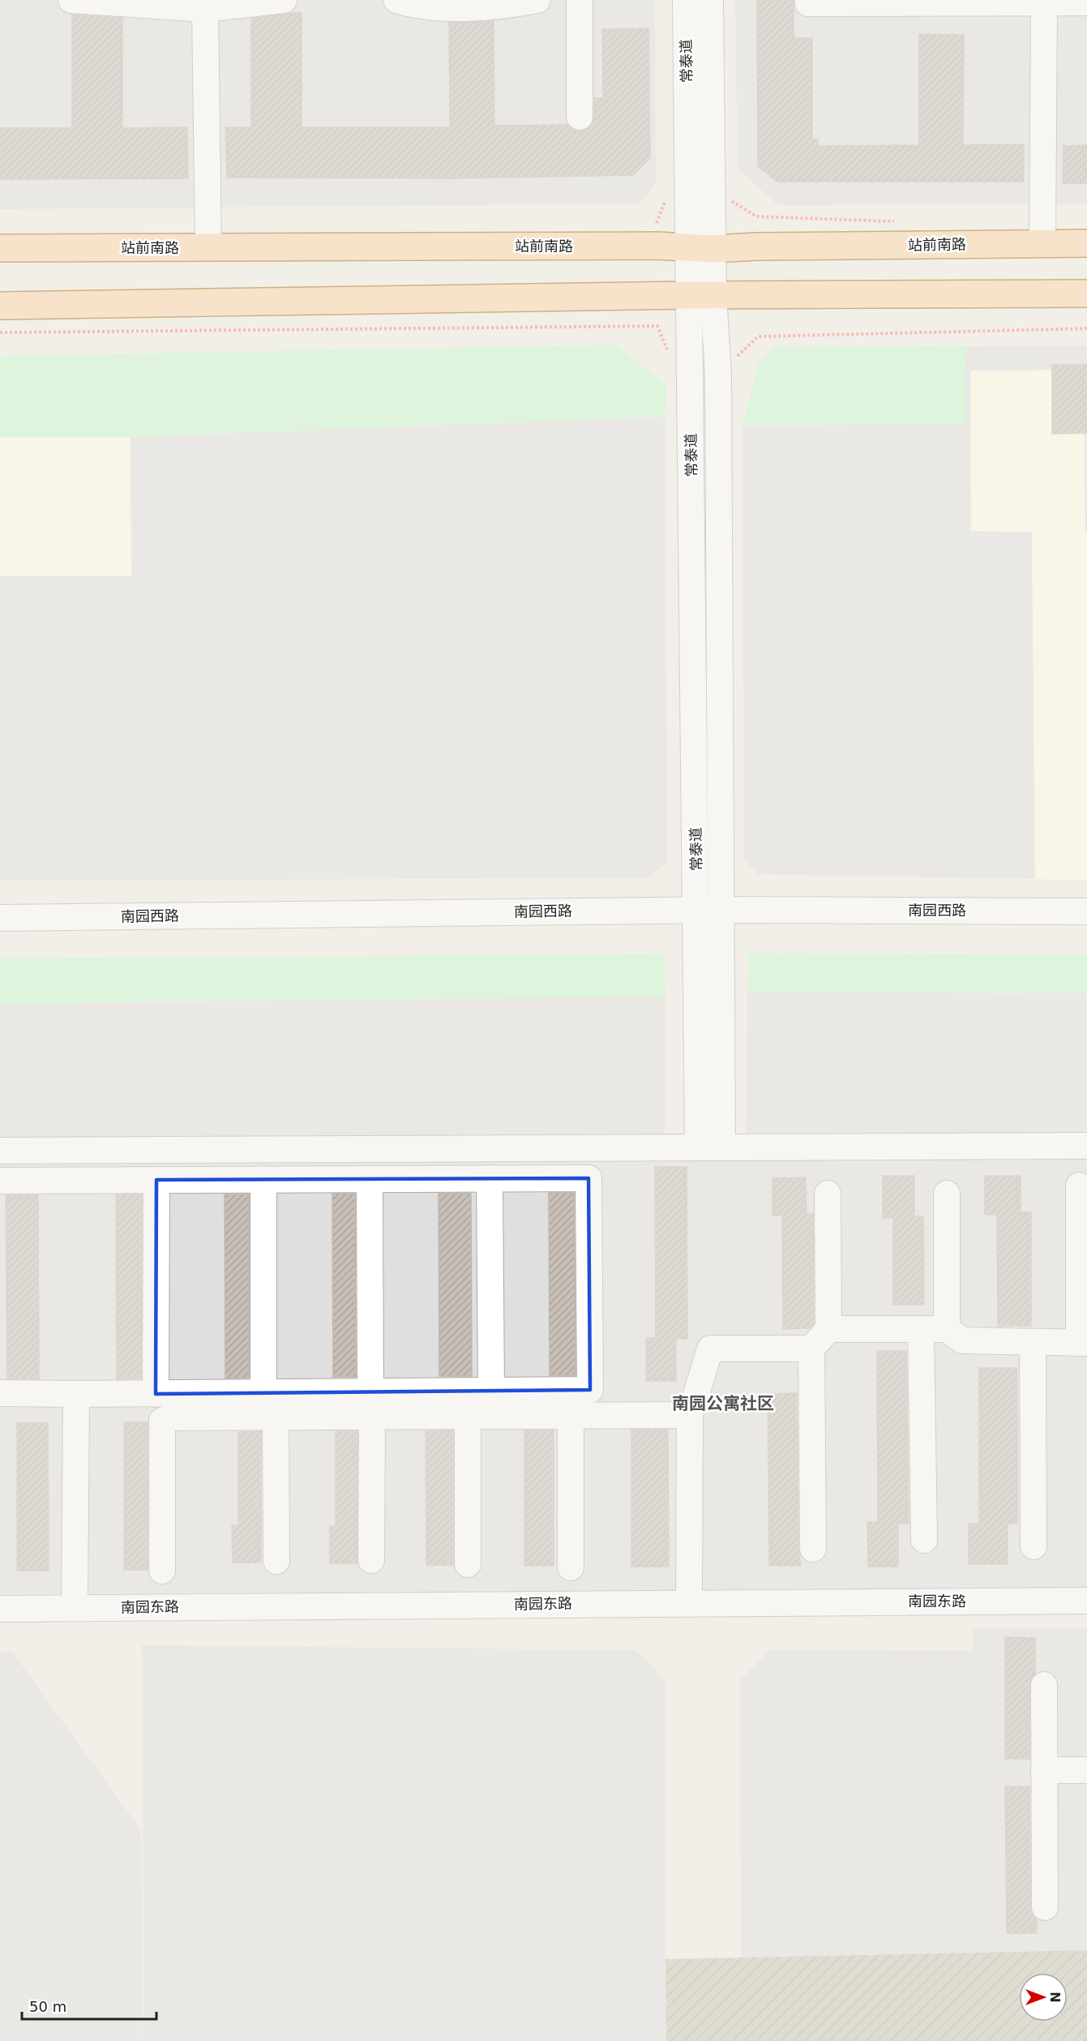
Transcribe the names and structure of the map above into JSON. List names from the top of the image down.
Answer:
{
  "streets": {
    "main road": ["站前南路"],
    "street": ["常泰道", "南园西路", "南园东路"]
  },
  "crossings": [
    ["常泰道", "站前南路"],
    ["常泰道", "南园西路"]
  ],
  "districts": ["南园公寓社区"],
  "scale_bar": "50 m",
  "north": "right"
}
